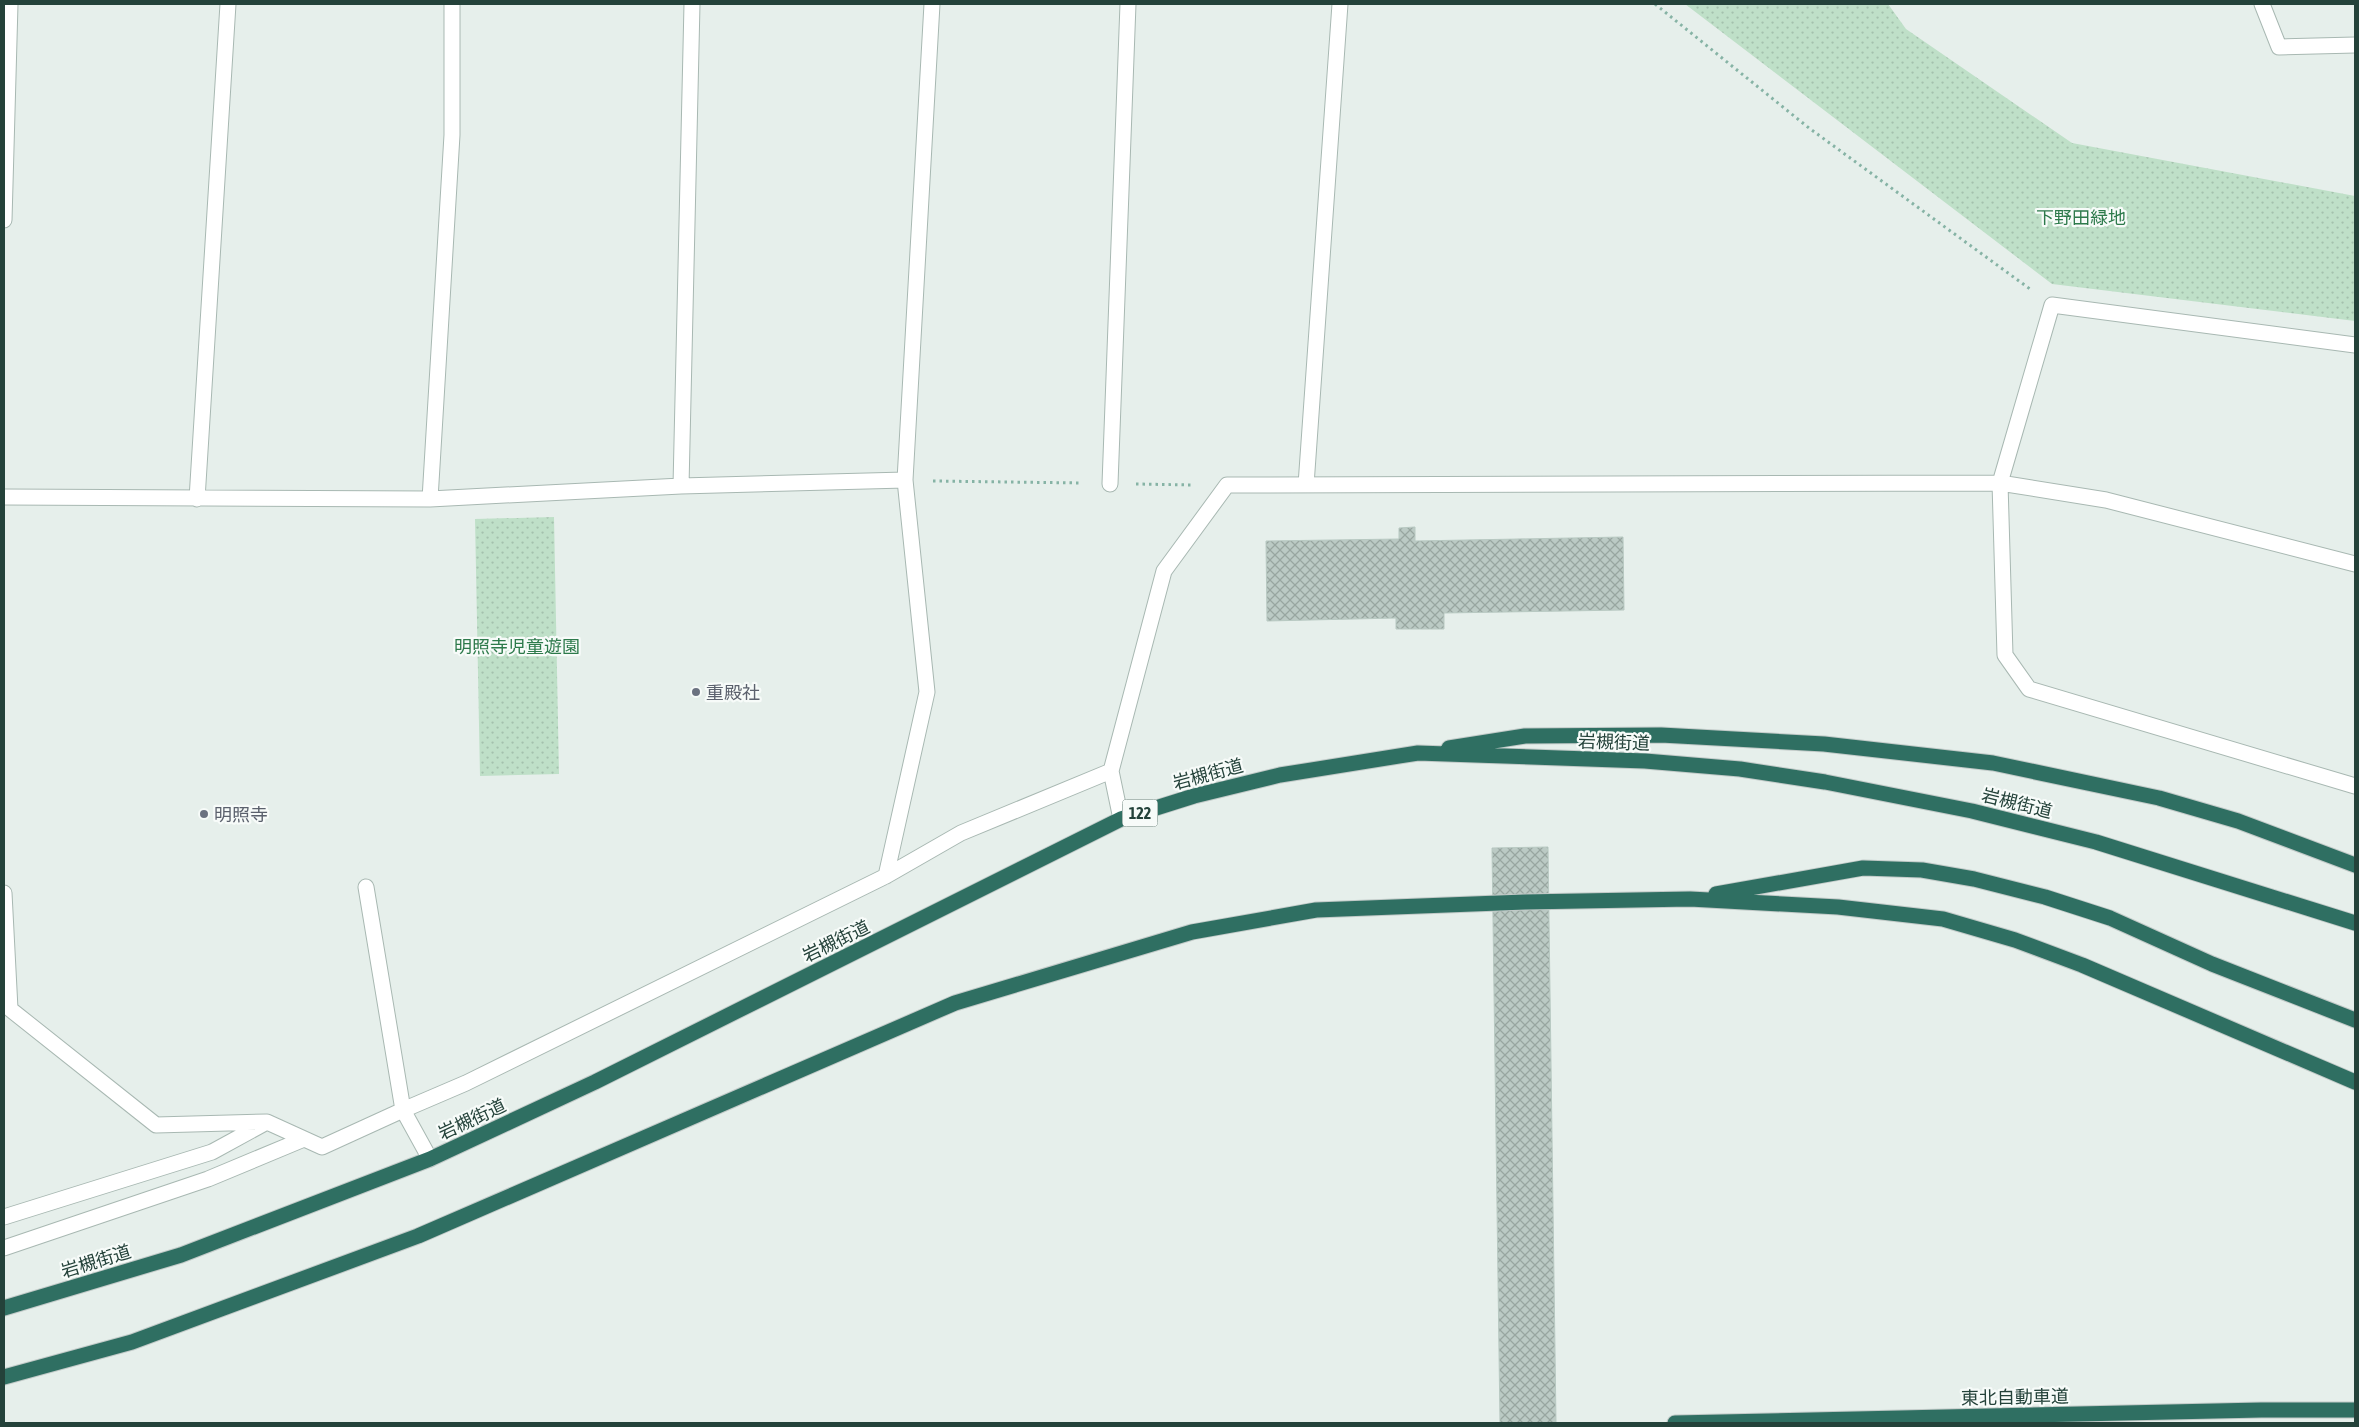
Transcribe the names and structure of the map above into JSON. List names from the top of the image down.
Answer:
{
  "streets": {
    "highway": ["岩槻街道", "122", "東北自動車道"]
  },
  "parks": ["下野田緑地", "明照寺児童遊園"],
  "places": ["重殿社", "明照寺"]
}
